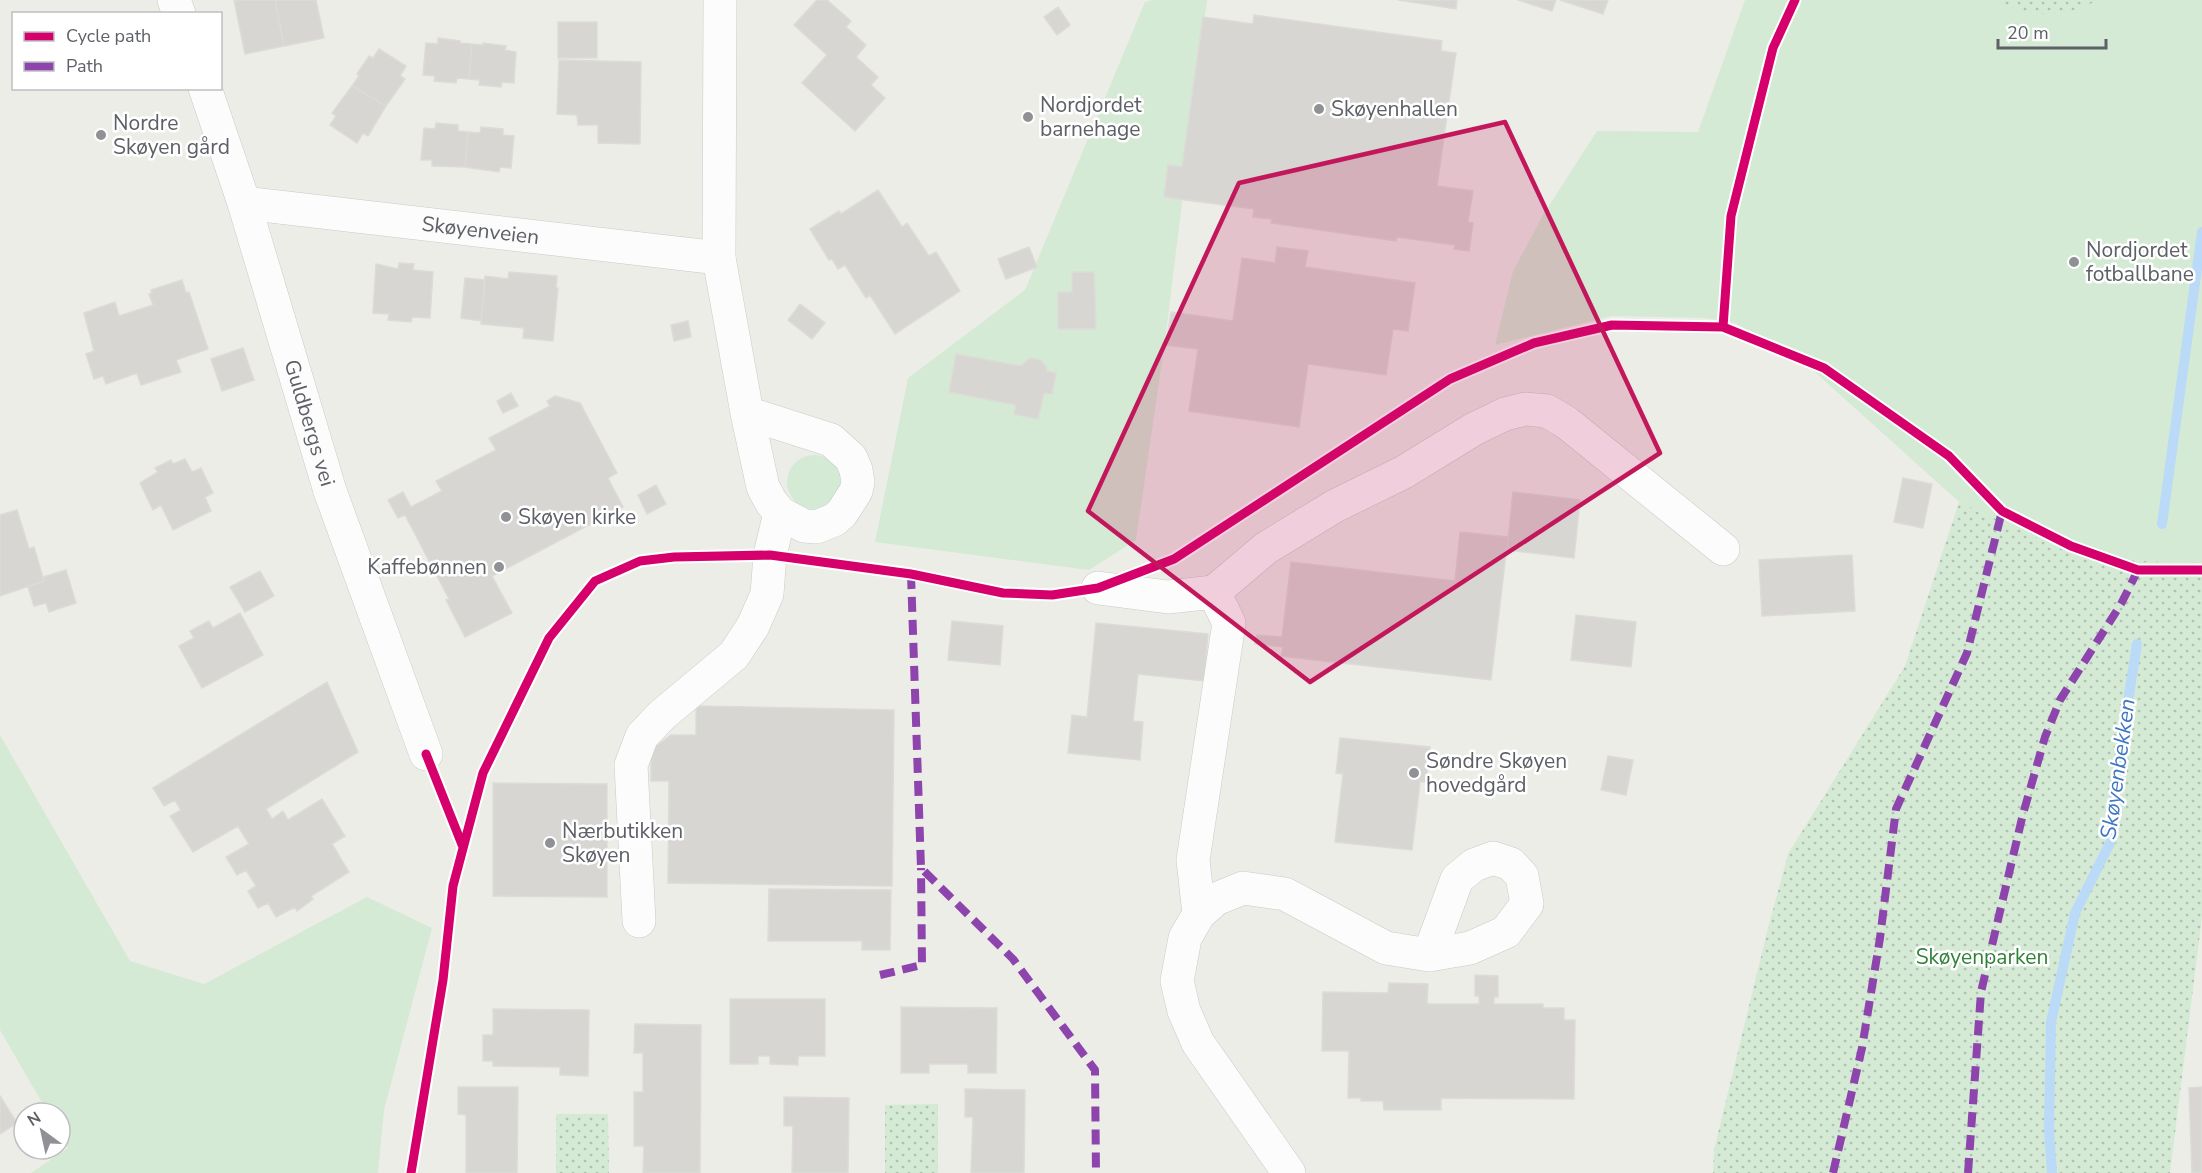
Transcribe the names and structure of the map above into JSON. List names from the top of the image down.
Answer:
{
  "streets": {
    "street": ["Skøyenveien", "Guldbergs vei"]
  },
  "crossings": [
    ["Skøyenveien", "Guldbergs vei"]
  ],
  "water": ["Skøyenbekken"],
  "parks": ["Skøyenparken"],
  "places": [
    "Skøyenhallen",
    "Nordjordet barnehage",
    "Nordre Skøyen gård",
    "Nordjordet fotballbane",
    "Skøyen kirke",
    "Kaffebønnen",
    "Søndre Skøyen hovedgård",
    "Nærbutikken Skøyen"
  ],
  "legend": ["Cycle path", "Path"],
  "scale_bar": "20 m",
  "north": "top left"
}
